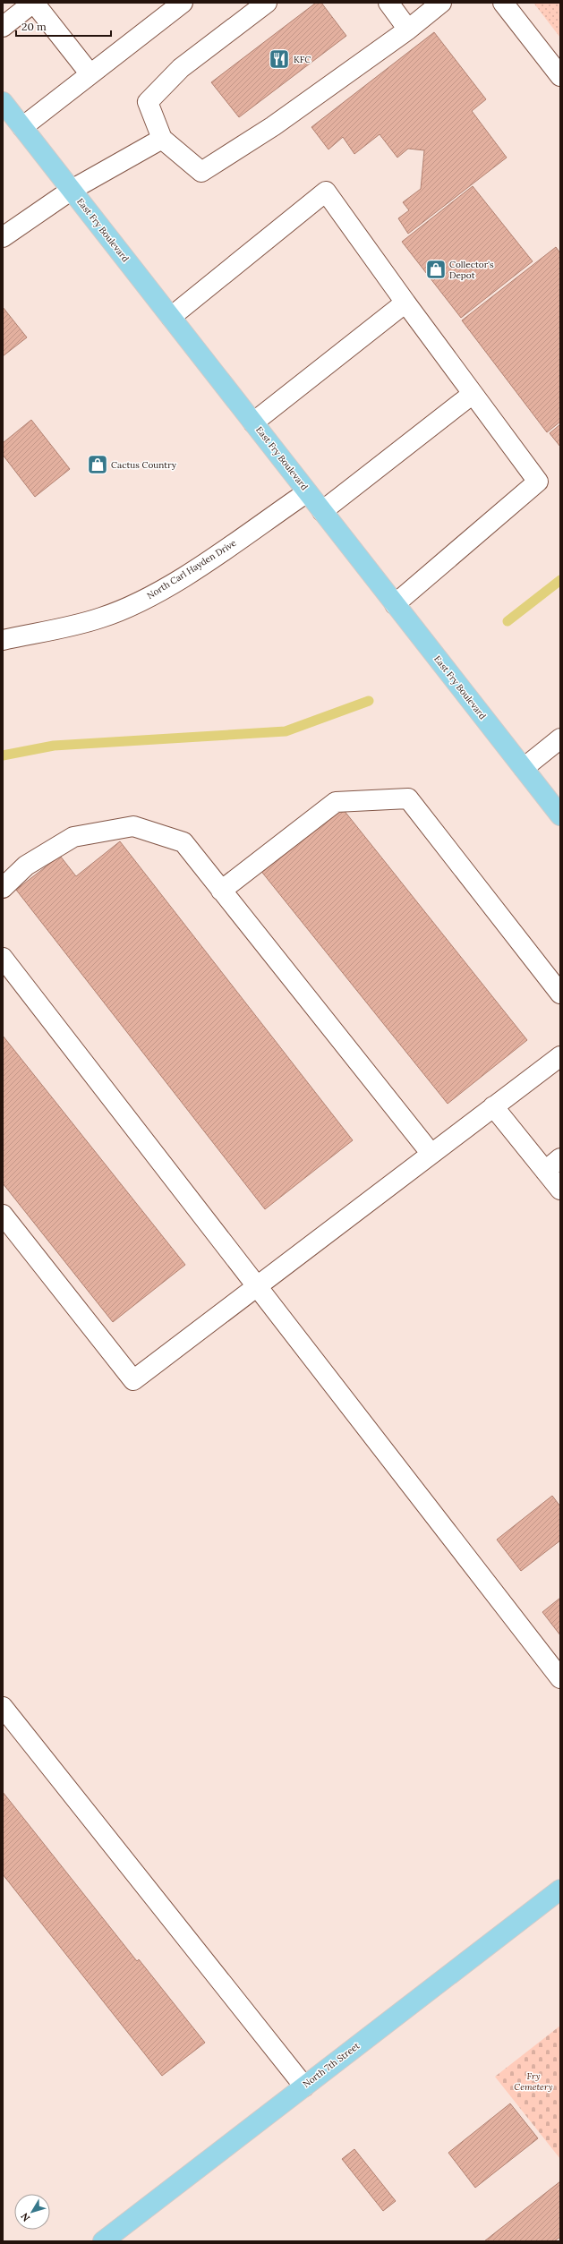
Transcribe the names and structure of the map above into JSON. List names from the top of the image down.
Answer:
{
  "streets": {
    "main road": ["East Fry Boulevard", "North 7th Street"],
    "street": ["North Carl Hayden Drive"]
  },
  "crossings": [
    ["East Fry Boulevard", "North Carl Hayden Drive"]
  ],
  "parks": ["Fry Cemetery"],
  "places": {
    "restaurant": ["KFC"],
    "shop": ["Collector's Depot", "Cactus Country"]
  },
  "scale_bar": "20 m",
  "north": "bottom left"
}
